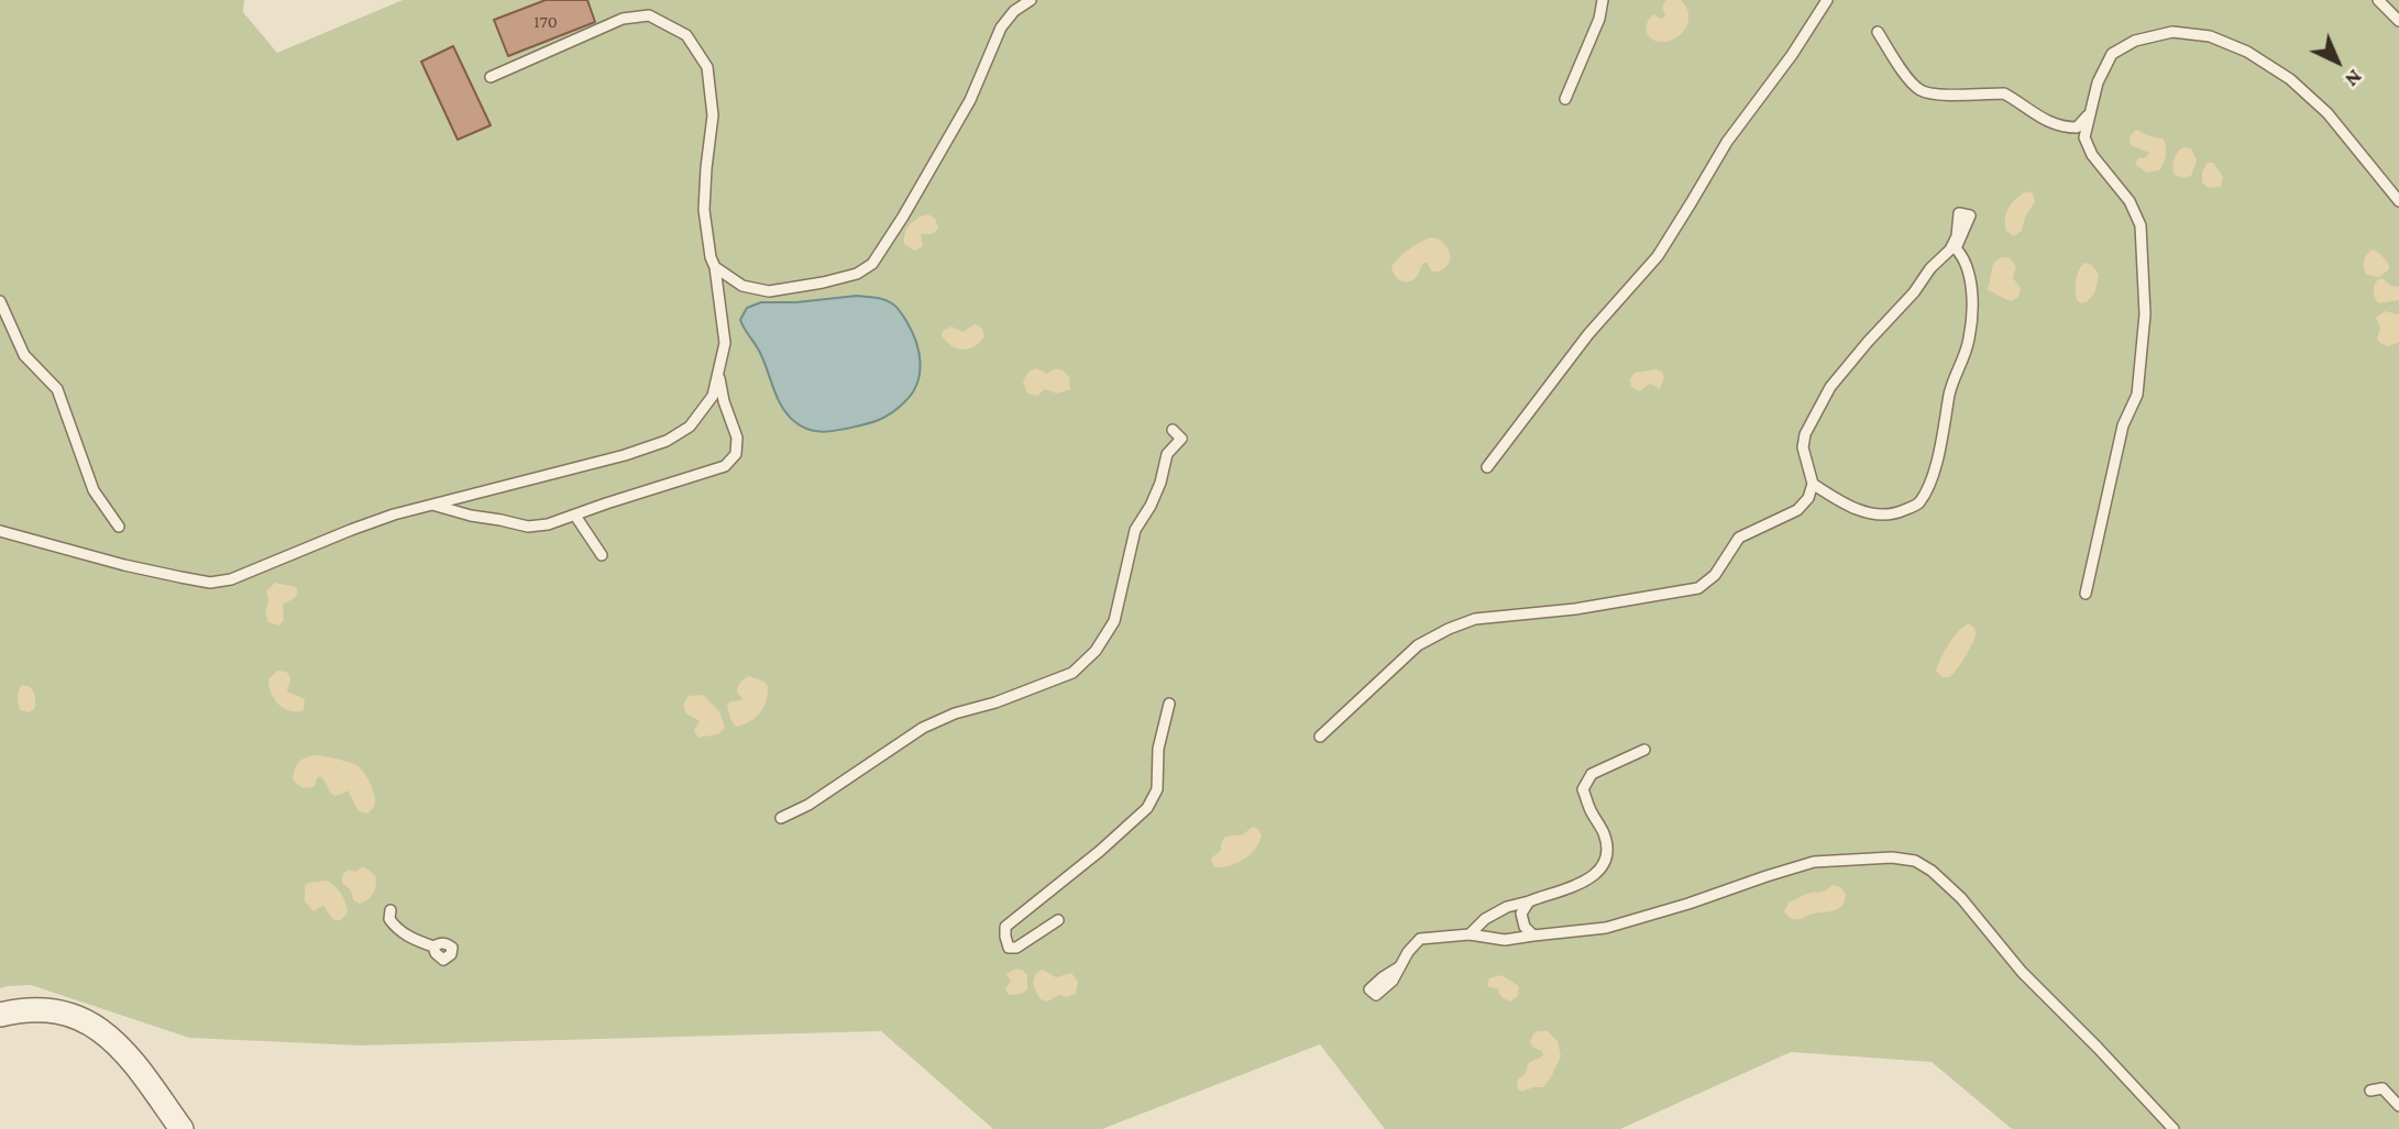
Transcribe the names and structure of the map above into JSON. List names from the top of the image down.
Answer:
{
  "house_numbers": ["170"],
  "north": "bottom right"
}
